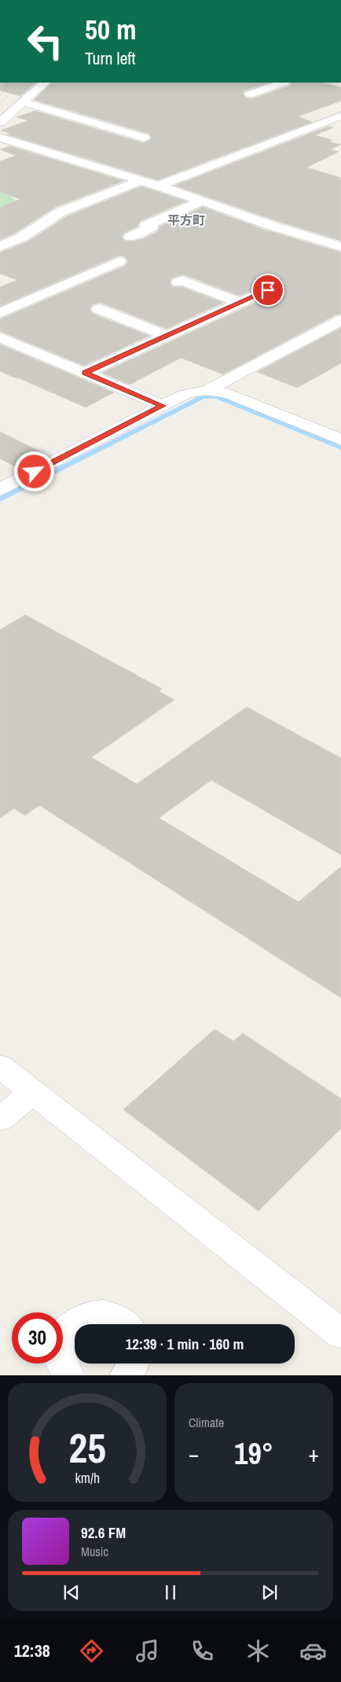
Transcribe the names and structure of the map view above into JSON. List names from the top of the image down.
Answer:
{
  "districts": ["平方町"],
  "page": {
    "turn": ["50 m", "Turn left"],
    "limit": "30",
    "trip": "12:39 · 1 min · 160 m",
    "tile": "Climate",
    "heat": ["−", "19°", "+"],
    "song": ["92.6 FM", "Music"],
    "tabs": "12:38",
    "gauge": ["25", "km/h"]
  }
}
